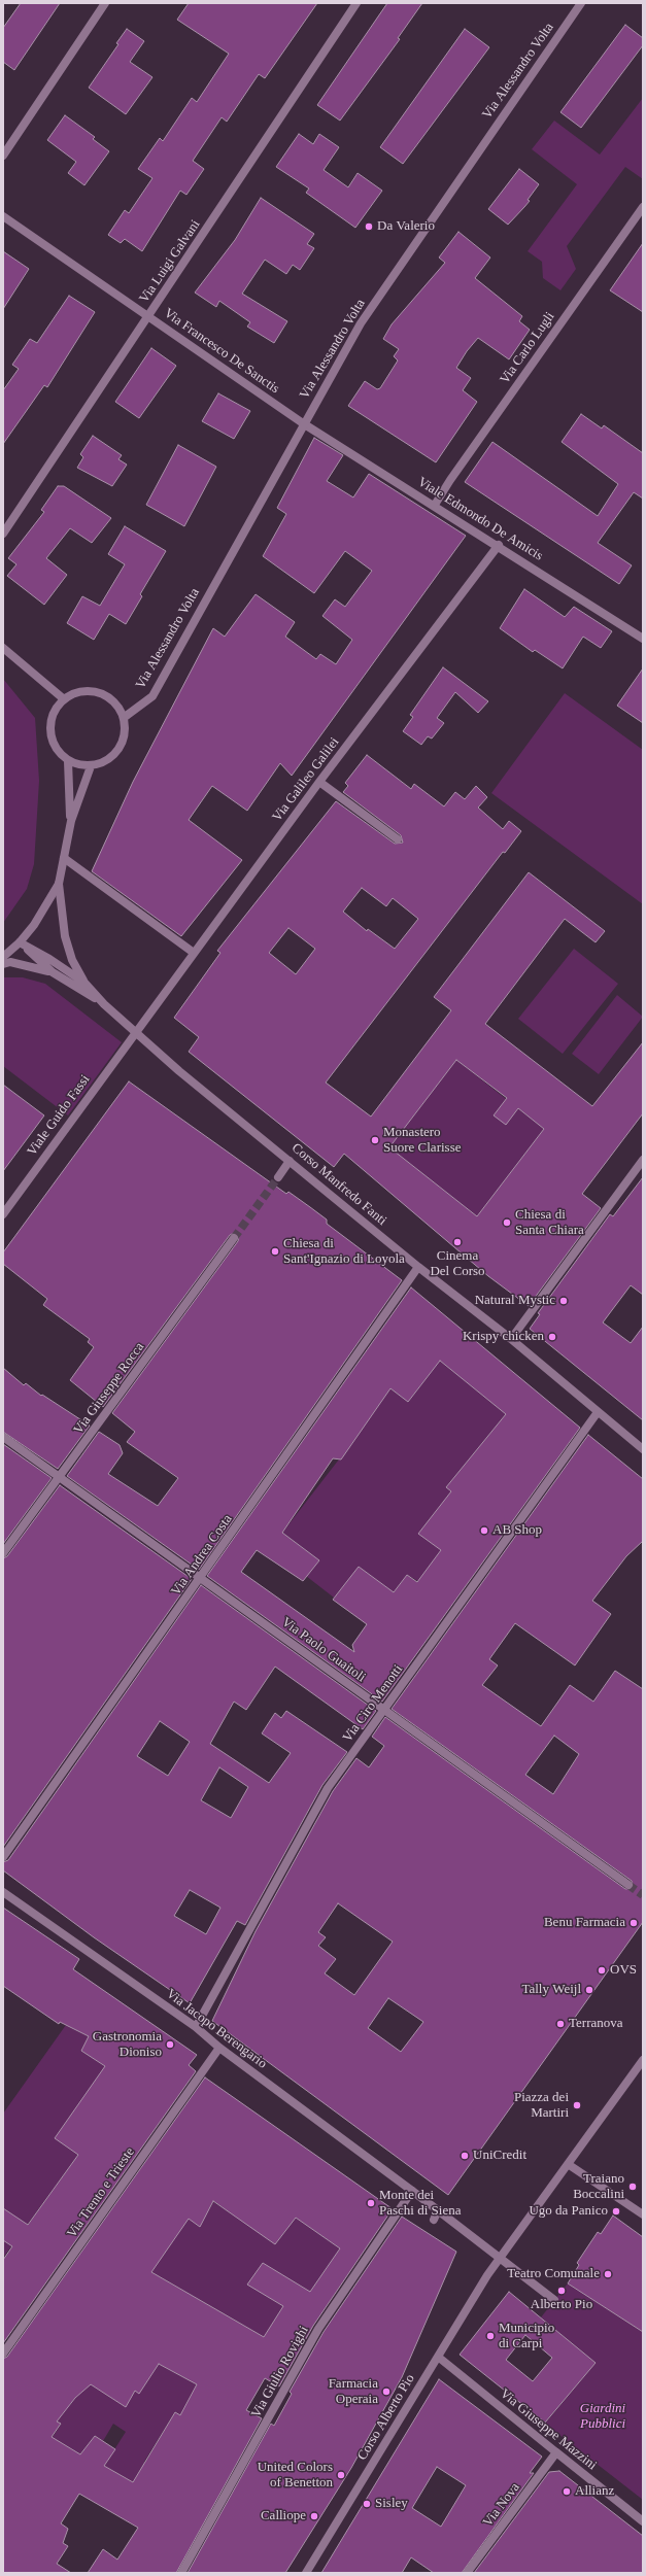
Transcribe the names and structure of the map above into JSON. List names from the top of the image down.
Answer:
{
  "streets": {
    "street": [
      "Via Alessandro Volta",
      "Via Luigi Galvani",
      "Via Carlo Lugli",
      "Via Francesco De Sanctis",
      "Viale Edmondo De Amicis",
      "Via Galileo Galilei",
      "Viale Guido Fassi",
      "Corso Manfredo Fanti",
      "Via Giuseppe Rocca",
      "Via Andrea Costa",
      "Via Paolo Guaitoli",
      "Via Ciro Menotti",
      "Via Jacopo Berengario",
      "Via Trento e Trieste",
      "Via Giulio Rovighi",
      "Corso Alberto Pio",
      "Via Giuseppe Mazzini",
      "Via Nova"
    ]
  },
  "crossings": [
    ["Via Alessandro Volta", "Via Francesco De Sanctis"],
    ["Via Alessandro Volta", "Viale Edmondo De Amicis"],
    ["Via Luigi Galvani", "Via Francesco De Sanctis"],
    ["Via Carlo Lugli", "Viale Edmondo De Amicis"],
    ["Via Francesco De Sanctis", "Viale Edmondo De Amicis"],
    ["Viale Edmondo De Amicis", "Via Galileo Galilei"],
    ["Via Galileo Galilei", "Viale Guido Fassi"],
    ["Via Galileo Galilei", "Corso Manfredo Fanti"],
    ["Viale Guido Fassi", "Corso Manfredo Fanti"],
    ["Corso Manfredo Fanti", "Via Andrea Costa"],
    ["Corso Manfredo Fanti", "Via Ciro Menotti"],
    ["Via Giuseppe Rocca", "Via Paolo Guaitoli"],
    ["Via Andrea Costa", "Via Paolo Guaitoli"],
    ["Via Paolo Guaitoli", "Via Ciro Menotti"],
    ["Via Ciro Menotti", "Via Jacopo Berengario"],
    ["Via Jacopo Berengario", "Via Trento e Trieste"],
    ["Via Jacopo Berengario", "Via Giulio Rovighi"],
    ["Corso Alberto Pio", "Via Giuseppe Mazzini"],
    ["Via Giuseppe Mazzini", "Via Nova"]
  ],
  "parks": ["Giardini Pubblici"],
  "places": [
    "Da Valerio",
    "Monastero Suore Clarisse",
    "Chiesa di Santa Chiara",
    "Cinema Del Corso",
    "Chiesa di Sant'Ignazio di Loyola",
    "Natural Mystic",
    "Krispy chicken",
    "AB Shop",
    "Benu Farmacia",
    "OVS",
    "Tally Weijl",
    "Terranova",
    "Gastronomia Dioniso",
    "Piazza dei Martiri",
    "UniCredit",
    "Traiano Boccalini",
    "Monte dei Paschi di Siena",
    "Ugo da Panico",
    "Teatro Comunale",
    "Alberto Pio",
    "Municipio di Carpi",
    "Farmacia Operaia",
    "United Colors of Benetton",
    "Allianz",
    "Sisley",
    "Calliope"
  ]
}
